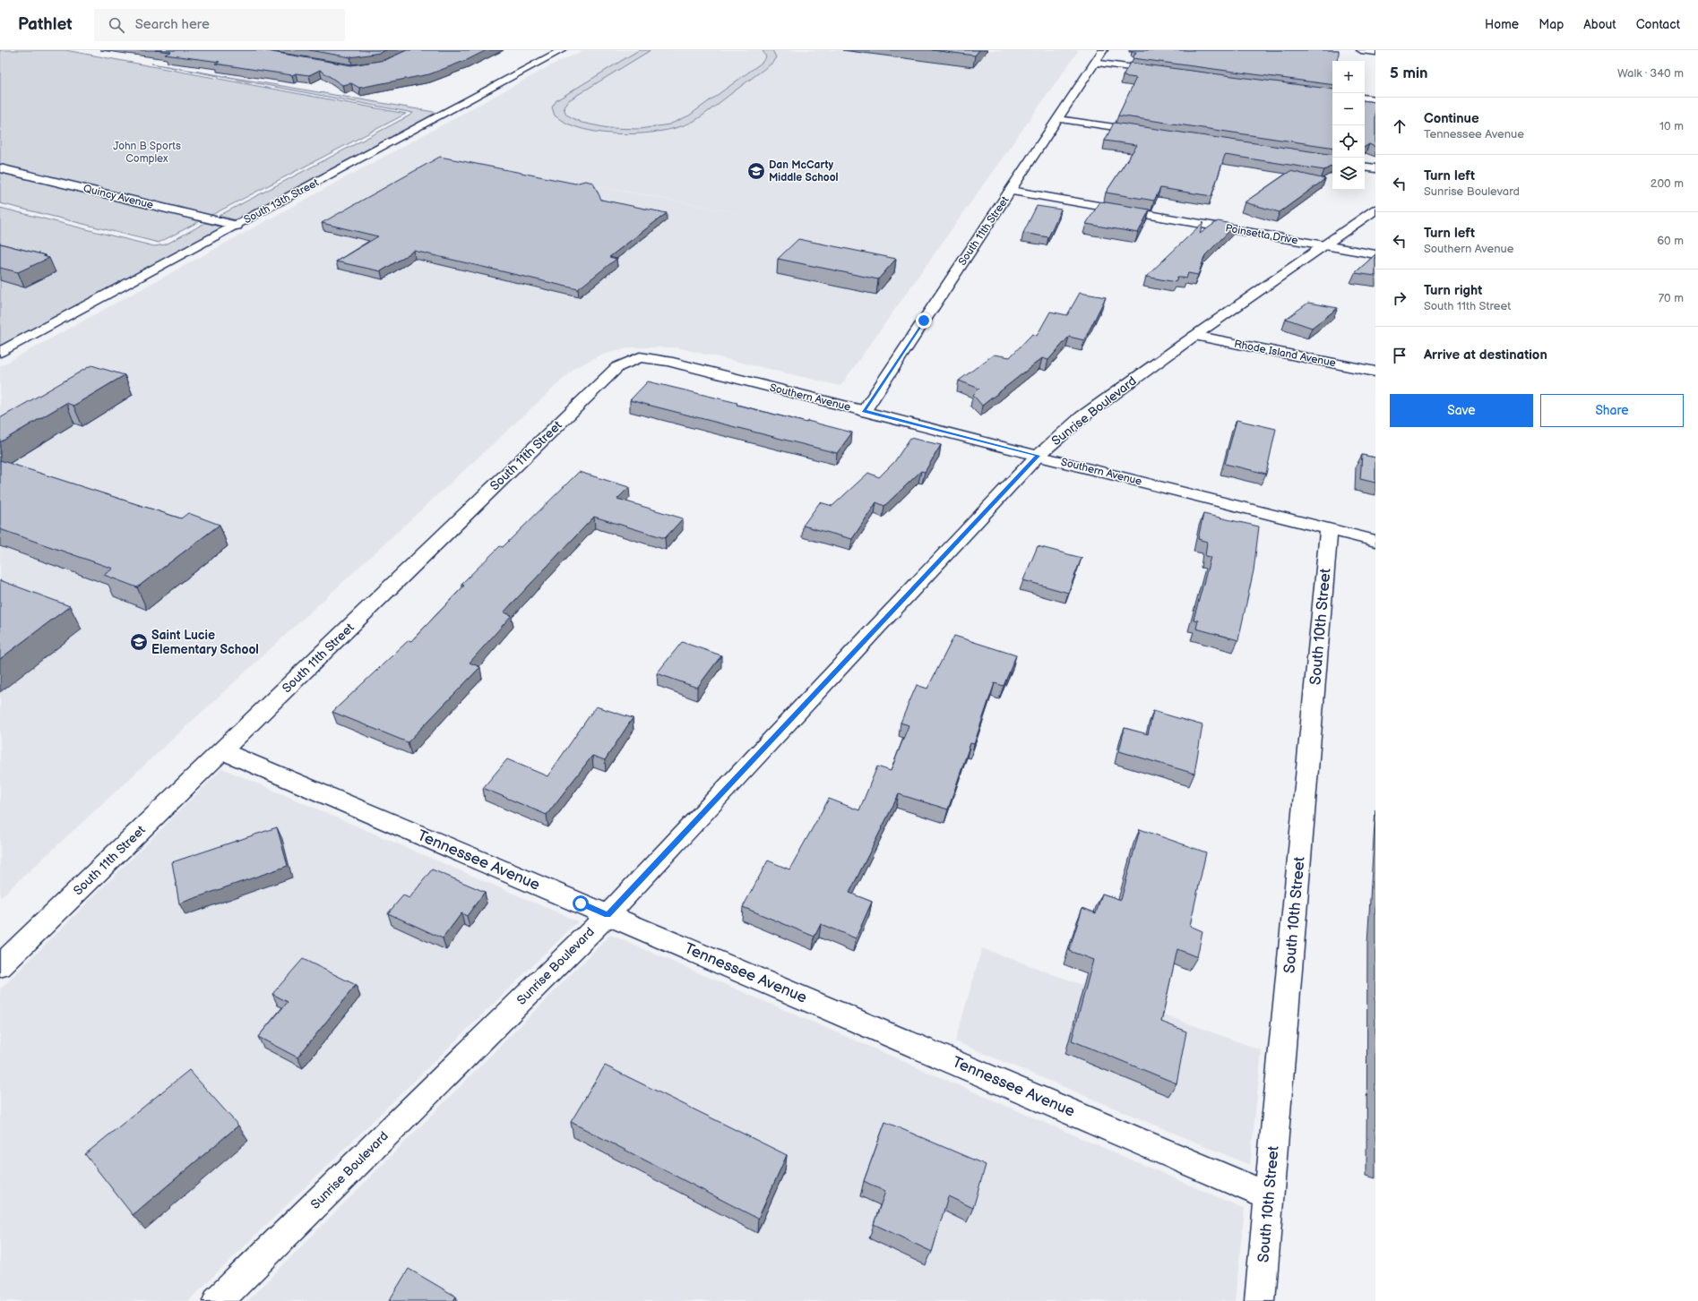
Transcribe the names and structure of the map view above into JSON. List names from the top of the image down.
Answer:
{
  "streets": {
    "street": [
      "Quincy Avenue",
      "South 13th Street",
      "South 11th Street",
      "Poinsetta Drive",
      "Rhode Island Avenue",
      "Southern Avenue",
      "Sunrise Boulevard",
      "South 10th Street",
      "Tennessee Avenue"
    ]
  },
  "crossings": [
    ["Quincy Avenue", "South 13th Street"],
    ["South 11th Street", "Poinsetta Drive"],
    ["South 11th Street", "Southern Avenue"],
    ["South 11th Street", "Tennessee Avenue"],
    ["Poinsetta Drive", "Sunrise Boulevard"],
    ["Rhode Island Avenue", "Sunrise Boulevard"],
    ["Southern Avenue", "Sunrise Boulevard"],
    ["Southern Avenue", "South 10th Street"],
    ["Sunrise Boulevard", "Tennessee Avenue"],
    ["South 10th Street", "Tennessee Avenue"]
  ],
  "parks": ["John B Sports Complex"],
  "places": {
    "school or university": ["Dan McCarty Middle School", "Saint Lucie Elementary School"]
  },
  "page": {
    "header": "Pathlet",
    "search": "Search here",
    "nav": [
      "Home",
      "Map",
      "About",
      "Contact"
    ],
    "heading": ["5 min", "Walk · 340 m"],
    "map_buttons": ["+", "−"],
    "list": [
      ["Continue", "Tennessee Avenue", "10 m"],
      ["Turn left", "Sunrise Boulevard", "200 m"],
      ["Turn left", "Southern Avenue", "60 m"],
      ["Turn right", "South 11th Street", "70 m"],
      "Arrive at destination"
    ],
    "buttons": ["Save", "Share"]
  }
}
